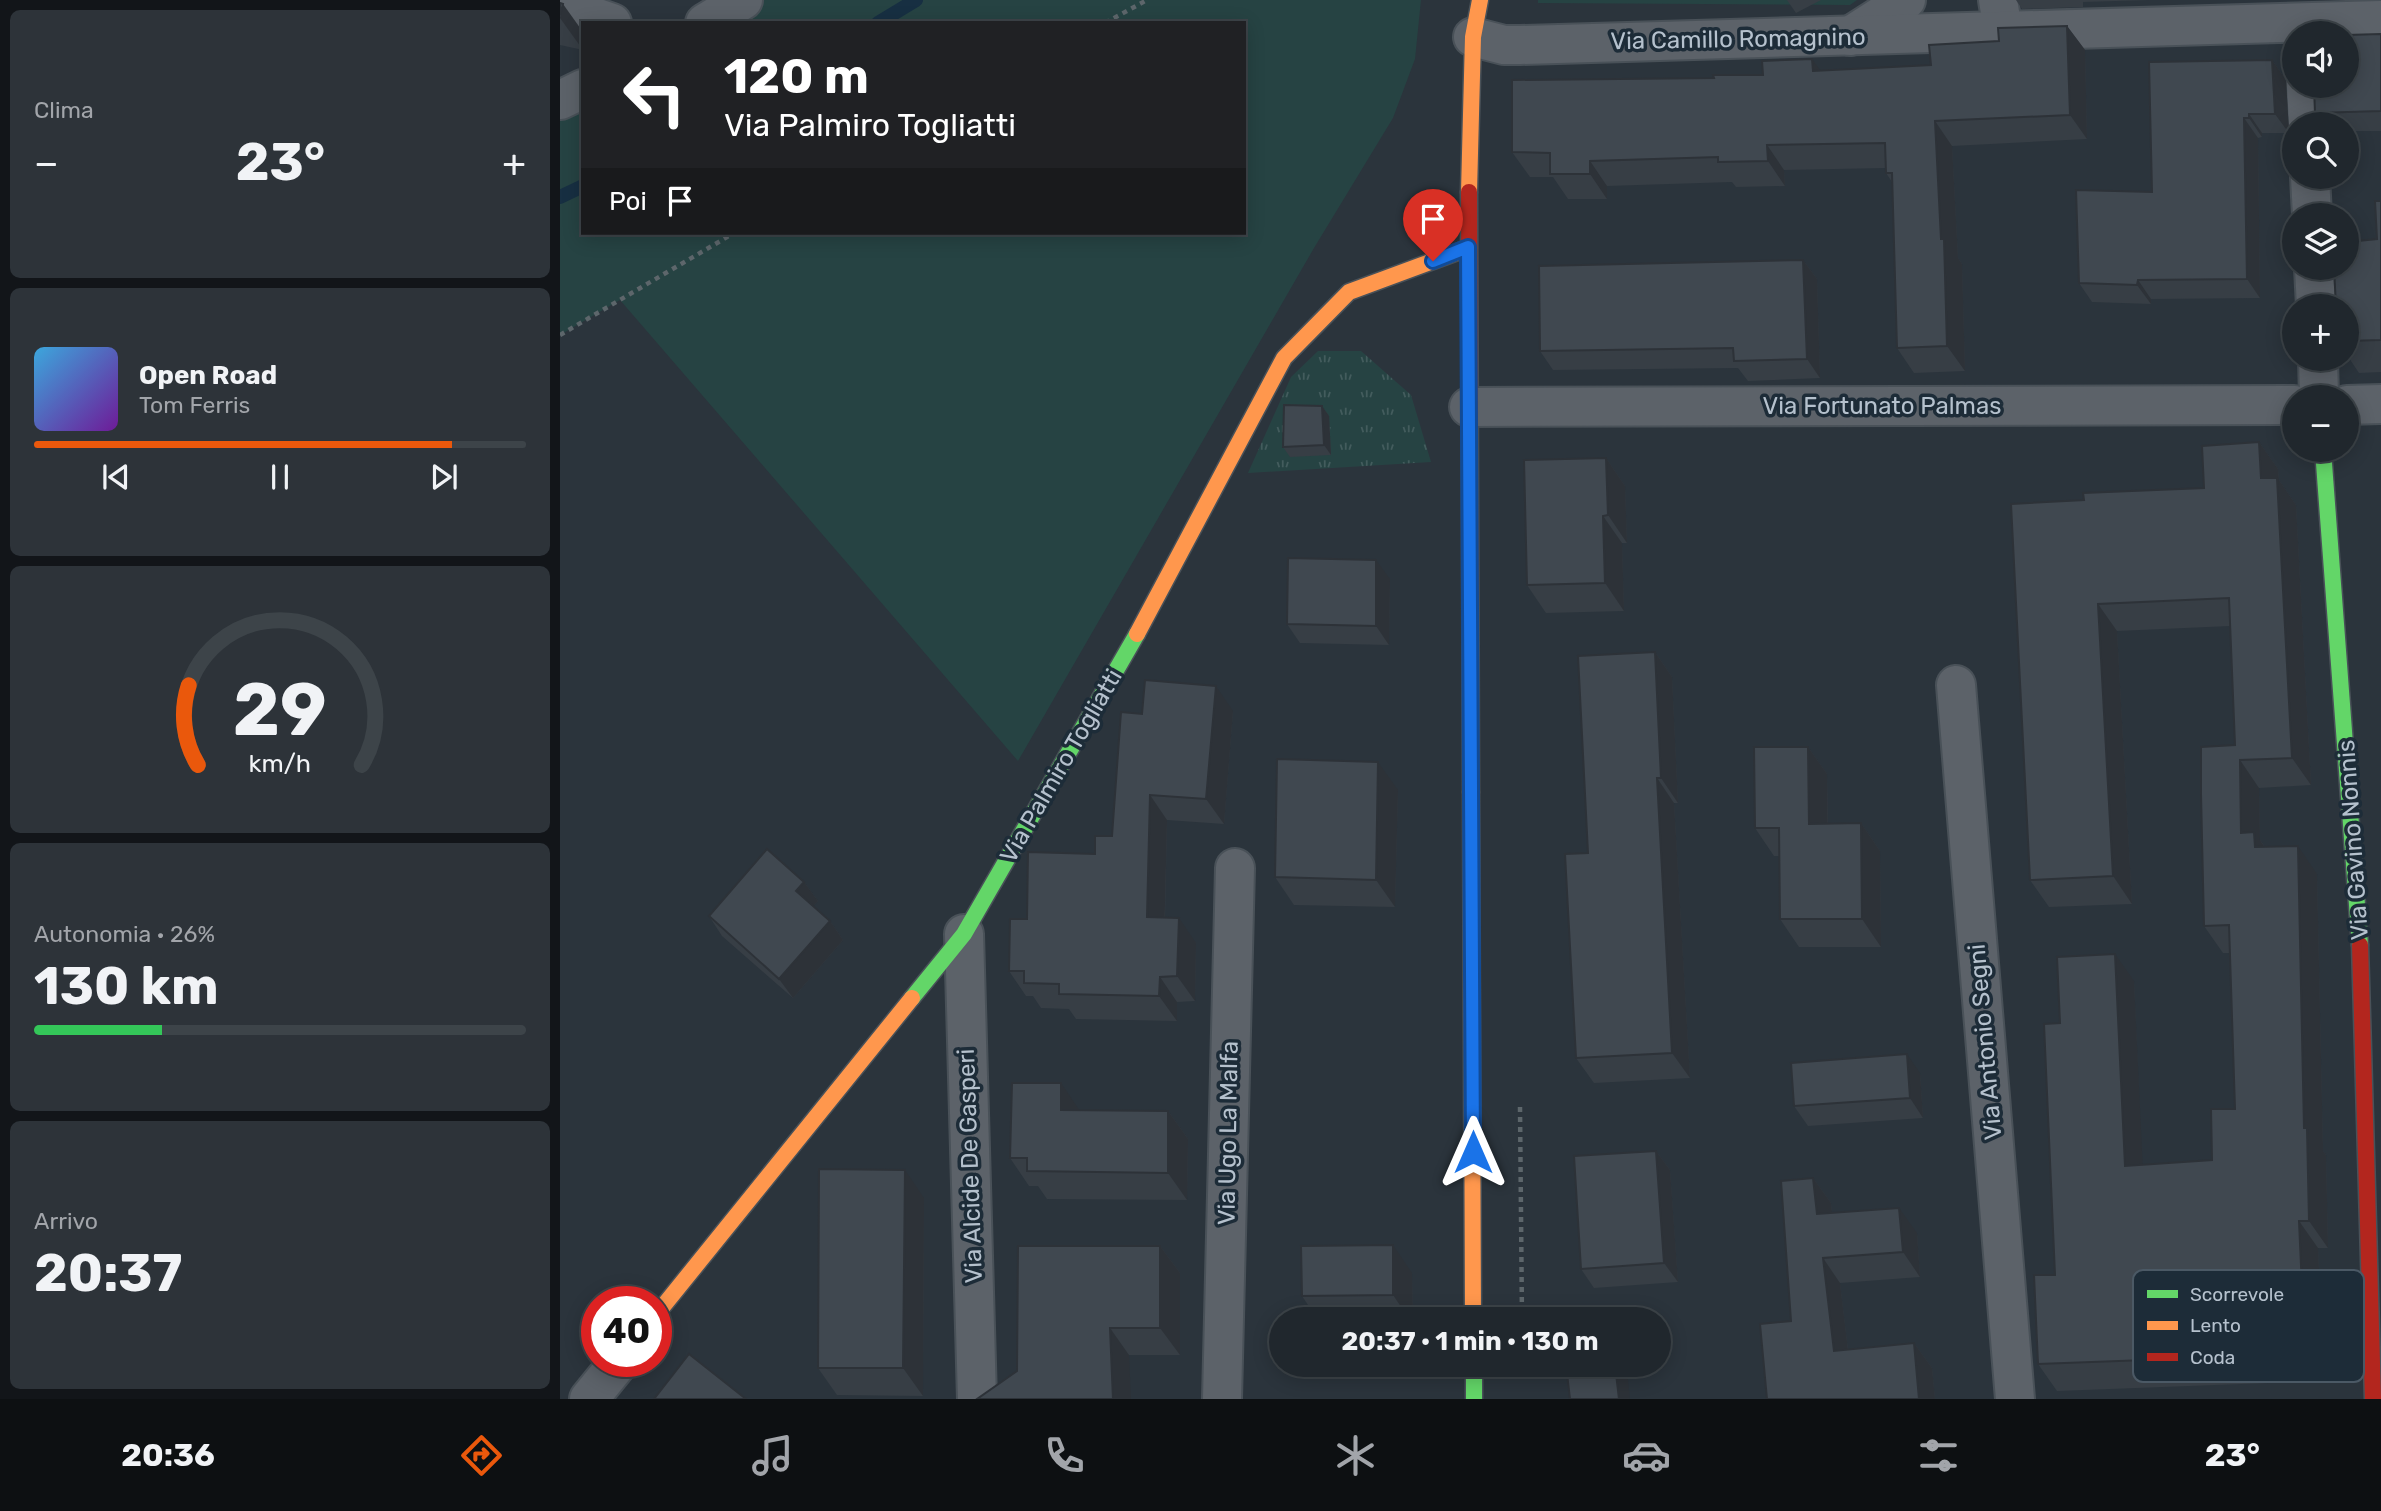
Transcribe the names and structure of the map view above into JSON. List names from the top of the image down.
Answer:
{
  "streets": {
    "street": [
      "Via Camillo Romagnino",
      "Via Fortunato Palmas",
      "Via Palmiro Togliatti",
      "Via Gavino Nonnis",
      "Via Antonio Segni",
      "Via Ugo La Malfa",
      "Via Alcide De Gasperi"
    ]
  },
  "crossings": [
    ["Via Palmiro Togliatti", "Via Alcide De Gasperi"]
  ],
  "legend": ["Scorrevole", "Lento", "Coda"],
  "page": {
    "tile": [
      "Clima",
      ["Autonomia · 26%", "130 km"],
      ["Arrivo", "20:37"]
    ],
    "map_buttons": ["+", "−"],
    "turn": ["120 m", "Via Palmiro Togliatti"],
    "heat": ["−", "23°", "+"],
    "then": "Poi",
    "song": ["Open Road", "Tom Ferris"],
    "limit": "40",
    "trip": "20:37 · 1 min · 130 m",
    "tabs": ["20:36", "23°"],
    "gauge": ["29", "km/h"]
  }
}
